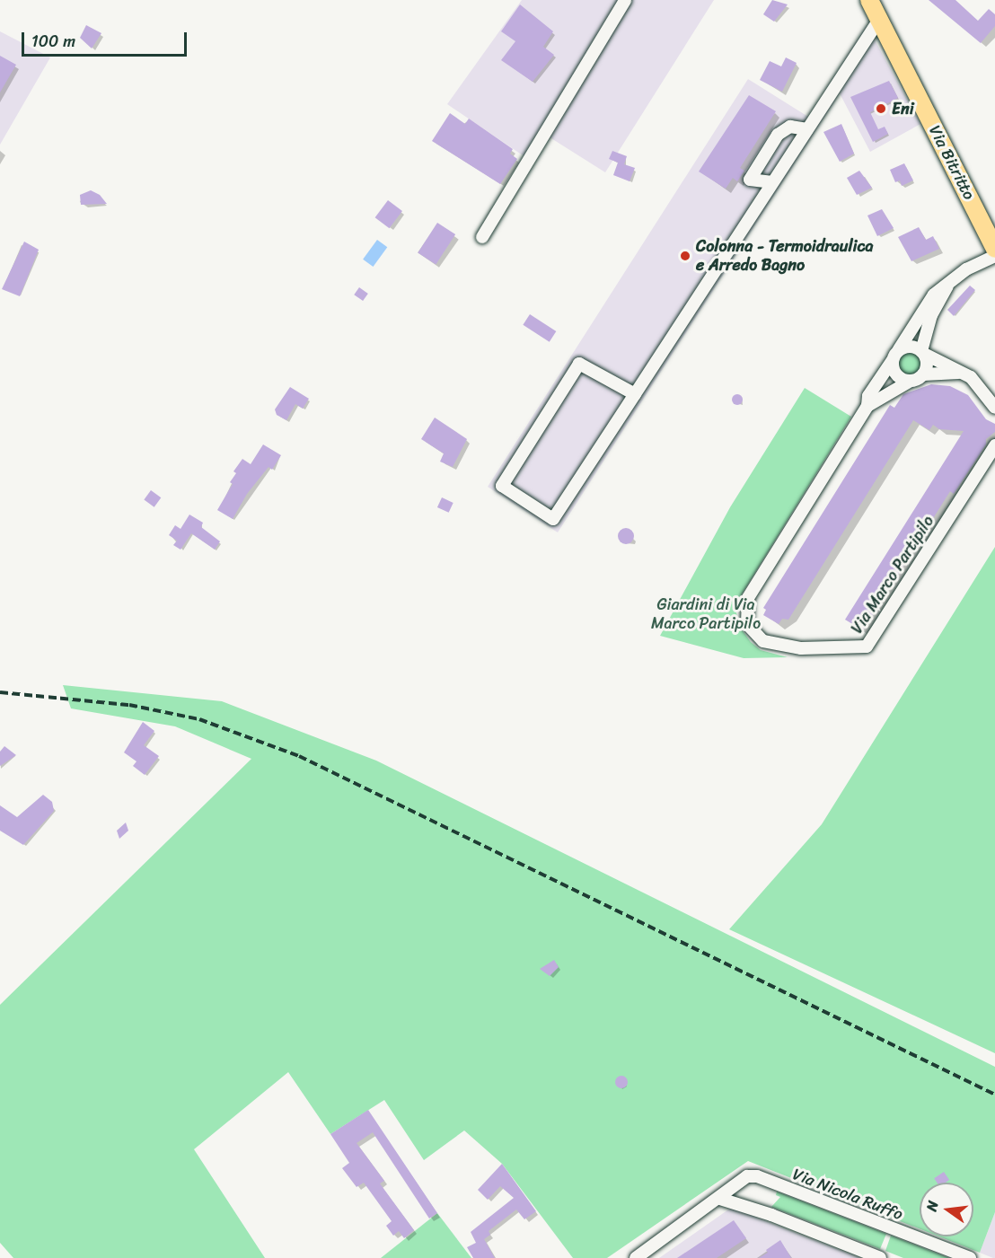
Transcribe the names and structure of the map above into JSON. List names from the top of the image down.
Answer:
{
  "streets": {
    "main road": ["Via Bitritto"],
    "street": ["Via Marco Partipilo", "Via Nicola Ruffo"]
  },
  "parks": ["Giardini di Via Marco Partipilo"],
  "places": ["Eni", "Colonna - Termoidraulica e Arredo Bagno"],
  "scale_bar": "100 m",
  "north": "left"
}
